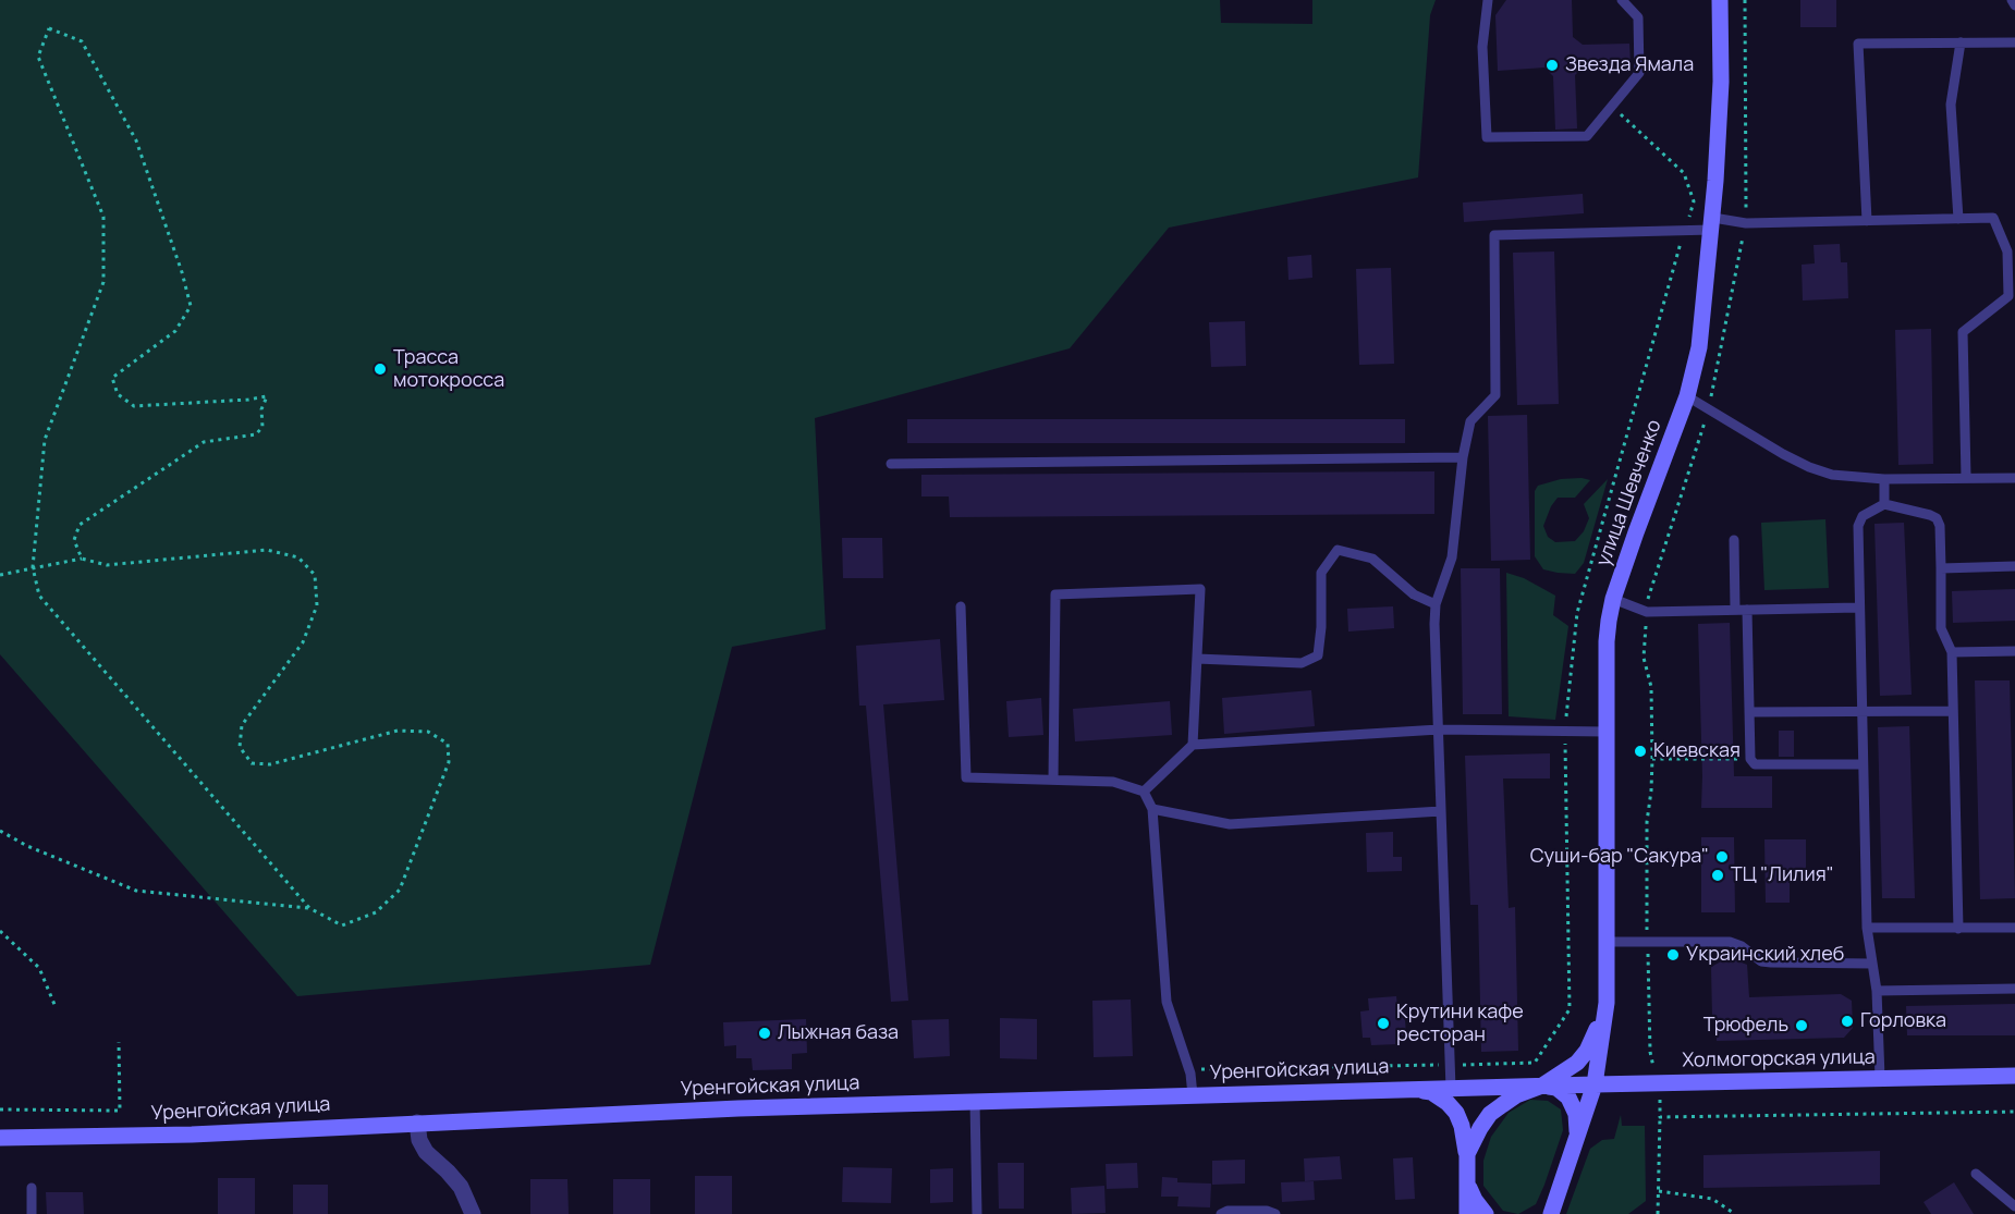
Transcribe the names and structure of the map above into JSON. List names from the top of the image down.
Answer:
{
  "streets": {
    "street": ["улица Шевченко", "Холмогорская улица", "Уренгойская улица"]
  },
  "crossings": [
    ["Холмогорская улица", "Уренгойская улица"]
  ],
  "places": [
    "Звезда Ямала",
    "Трасса мотокросса",
    "Киевская",
    "Суши-бар \"Сакура\"",
    "ТЦ \"Лилия\"",
    "Украинский хлеб",
    "Горловка",
    "Крутини кафе ресторан",
    "Трюфель",
    "Лыжная база"
  ]
}
